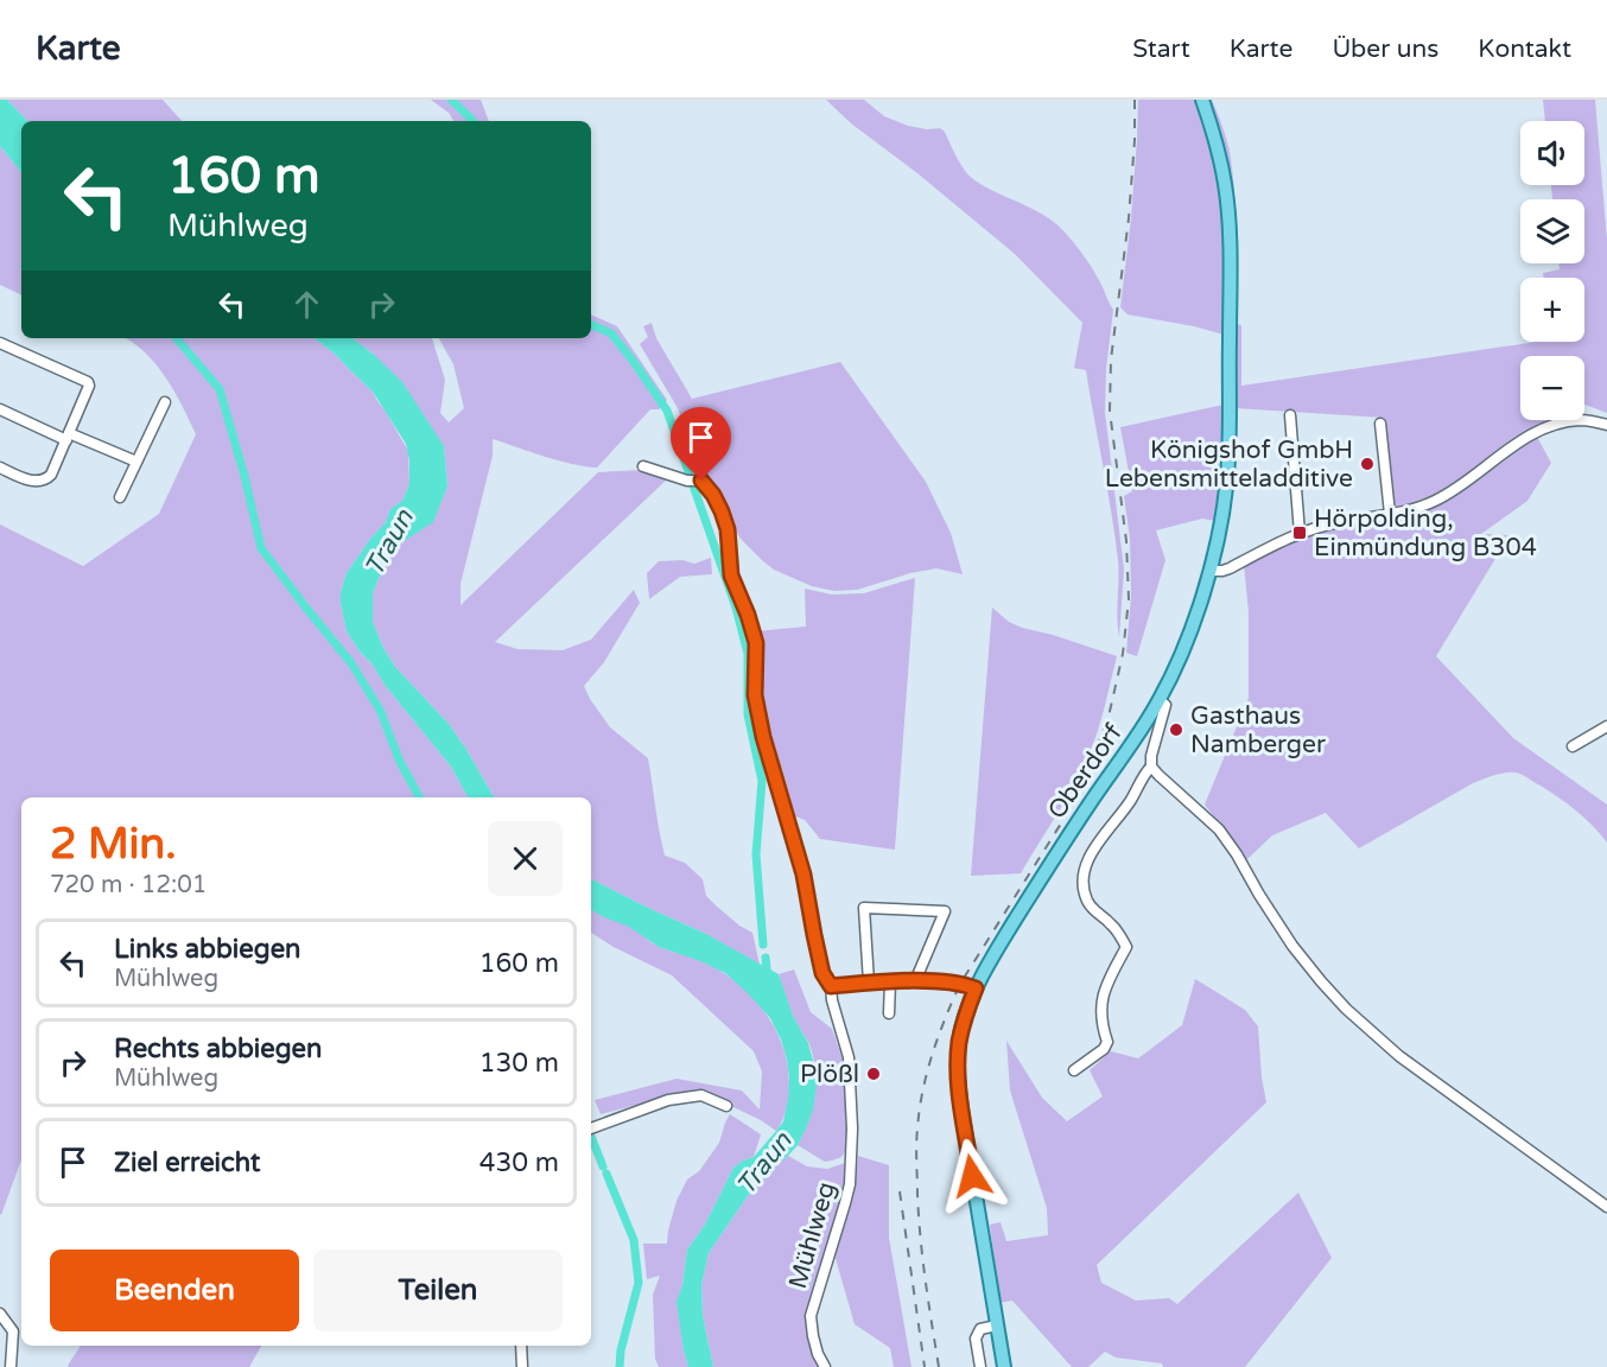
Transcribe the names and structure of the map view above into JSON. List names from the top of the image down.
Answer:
{
  "streets": {
    "main road": ["Oberdorf"],
    "street": ["Mühlweg"]
  },
  "water": ["Traun"],
  "places": {
    "other": ["Königshof GmbH Lebensmitteladditive", "Gasthaus Namberger", "Plößl"],
    "transit": ["Hörpolding, Einmündung B304"]
  },
  "page": {
    "header": "Karte",
    "nav": [
      "Start",
      "Karte",
      "Über uns",
      "Kontakt"
    ],
    "map_buttons": ["+", "−"],
    "turn": ["160 m", "Mühlweg"],
    "heading": ["2 Min.", "720 m · 12:01"],
    "list": [
      {
        "name": "Links abbiegen",
        "note": "Mühlweg",
        "value": "160 m"
      },
      {
        "name": "Rechts abbiegen",
        "note": "Mühlweg",
        "value": "130 m"
      },
      {
        "name": "Ziel erreicht",
        "value": "430 m"
      }
    ],
    "buttons": ["Beenden", "Teilen"]
  }
}
